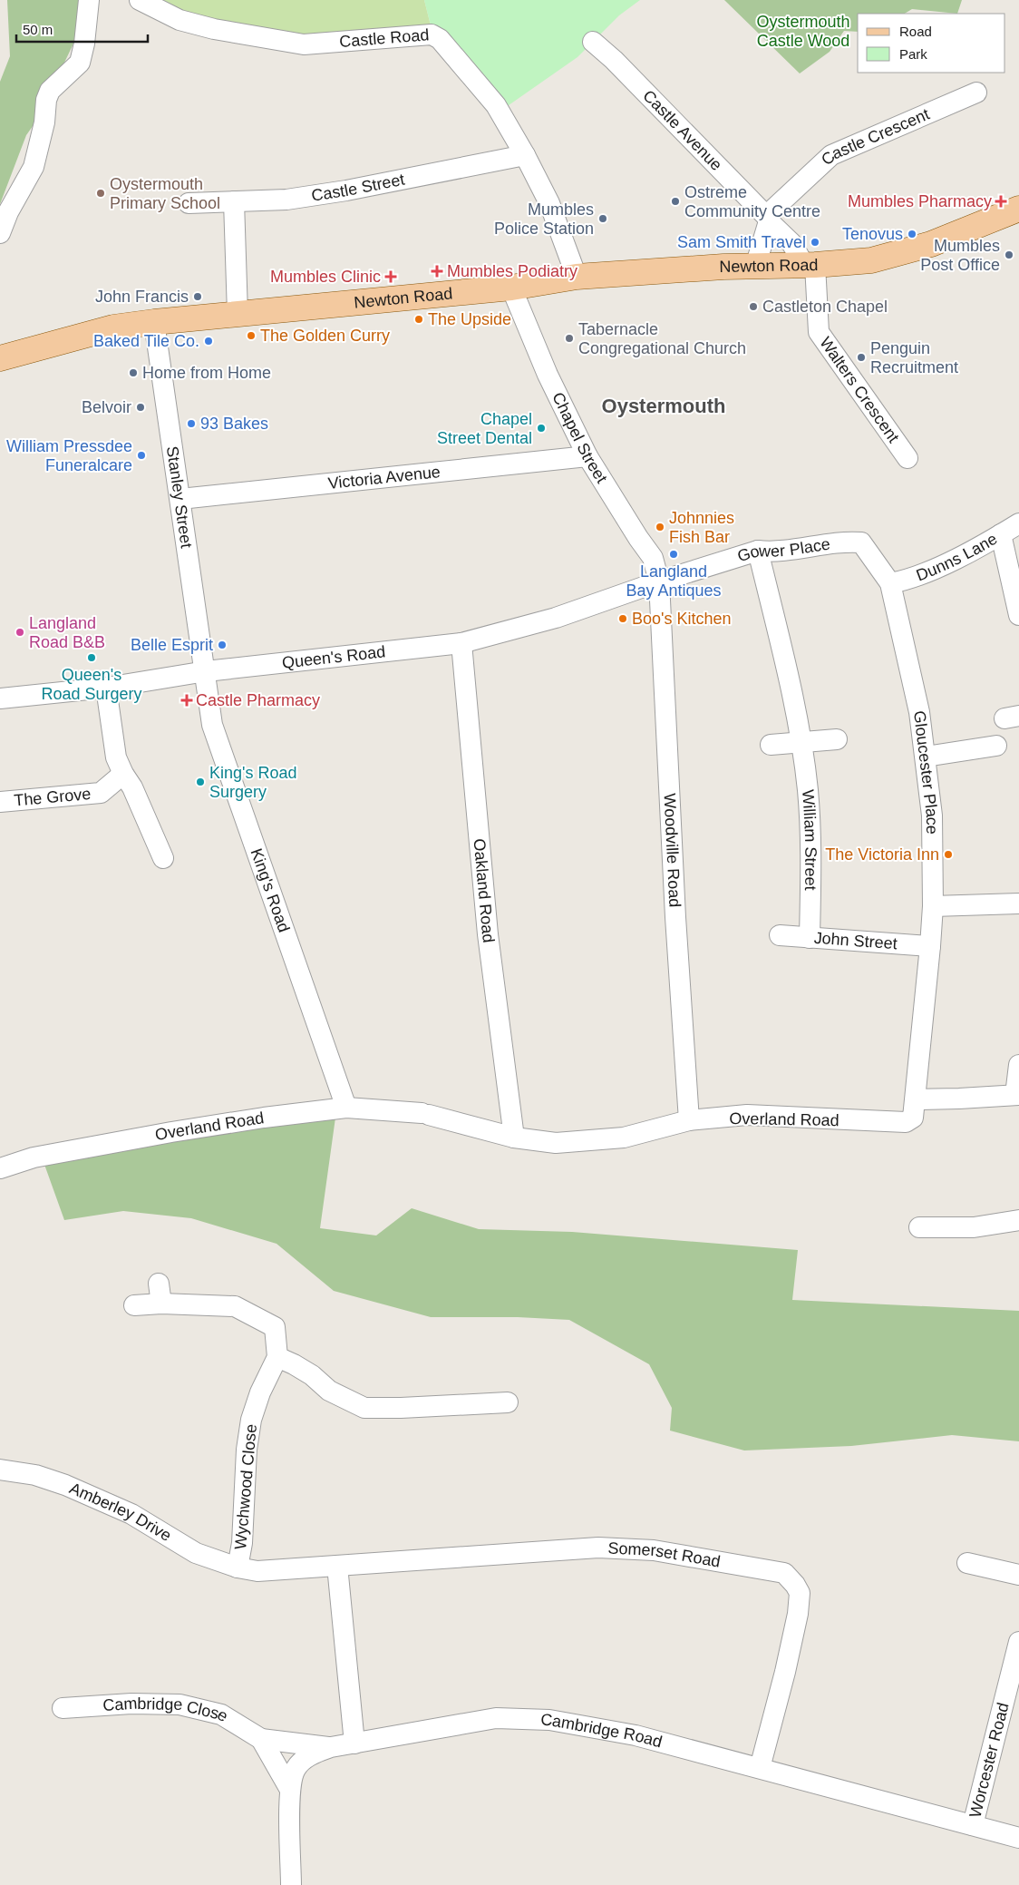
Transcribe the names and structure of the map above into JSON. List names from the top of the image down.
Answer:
{
  "streets": {
    "main road": ["Newton Road"],
    "street": [
      "Castle Road",
      "Castle Avenue",
      "Castle Crescent",
      "Castle Street",
      "Walters Crescent",
      "Chapel Street",
      "Victoria Avenue",
      "Stanley Street",
      "Gower Place",
      "Dunns Lane",
      "Queen's Road",
      "Gloucester Place",
      "The Grove",
      "William Street",
      "Woodville Road",
      "King's Road",
      "Oakland Road",
      "John Street",
      "Overland Road",
      "Wychwood Close",
      "Amberley Drive",
      "Somerset Road",
      "Cambridge Close",
      "Cambridge Road",
      "Worcester Road"
    ]
  },
  "crossings": [
    ["Castle Road", "Castle Street"],
    ["Castle Road", "Newton Road"],
    ["Castle Avenue", "Castle Crescent"],
    ["Castle Avenue", "Newton Road"],
    ["Castle Avenue", "Walters Crescent"],
    ["Newton Road", "Walters Crescent"],
    ["Newton Road", "Chapel Street"],
    ["Newton Road", "Stanley Street"],
    ["Chapel Street", "Victoria Avenue"],
    ["Chapel Street", "Gower Place"],
    ["Chapel Street", "Queen's Road"],
    ["Chapel Street", "Woodville Road"],
    ["Victoria Avenue", "Stanley Street"],
    ["Stanley Street", "Queen's Road"],
    ["Stanley Street", "King's Road"],
    ["Gower Place", "Dunns Lane"],
    ["Gower Place", "Queen's Road"],
    ["Gower Place", "Gloucester Place"],
    ["Gower Place", "William Street"],
    ["Gower Place", "Woodville Road"],
    ["Dunns Lane", "Gloucester Place"],
    ["Queen's Road", "Woodville Road"],
    ["Queen's Road", "King's Road"],
    ["Queen's Road", "Oakland Road"],
    ["Gloucester Place", "John Street"],
    ["Gloucester Place", "Overland Road"],
    ["William Street", "John Street"],
    ["Woodville Road", "Overland Road"],
    ["King's Road", "Overland Road"],
    ["Oakland Road", "Overland Road"],
    ["Wychwood Close", "Amberley Drive"],
    ["Wychwood Close", "Somerset Road"],
    ["Amberley Drive", "Somerset Road"],
    ["Somerset Road", "Cambridge Road"],
    ["Cambridge Close", "Cambridge Road"],
    ["Cambridge Road", "Worcester Road"]
  ],
  "districts": ["Oystermouth"],
  "parks": ["Oystermouth Castle Wood"],
  "places": {
    "other": [
      "Oystermouth Primary School",
      "Ostreme Community Centre",
      "Mumbles Police Station",
      "Tenovus",
      "Sam Smith Travel",
      "Mumbles Post Office",
      "John Francis",
      "Castleton Chapel",
      "The Upside",
      "The Golden Curry",
      "Tabernacle Congregational Church",
      "Baked Tile Co.",
      "Penguin Recruitment",
      "Home from Home",
      "Belvoir",
      "93 Bakes",
      "Chapel Street Dental",
      "William Pressdee Funeralcare",
      "Johnnies Fish Bar",
      "Langland Bay Antiques",
      "Boo's Kitchen",
      "Langland Road B&B",
      "Belle Esprit",
      "Queen's Road Surgery",
      "King's Road Surgery",
      "The Victoria Inn"
    ],
    "health": [
      "Mumbles Pharmacy",
      "Mumbles Podiatry",
      "Mumbles Clinic",
      "Castle Pharmacy"
    ]
  },
  "legend": ["Road", "Park"],
  "scale_bar": "50 m"
}
